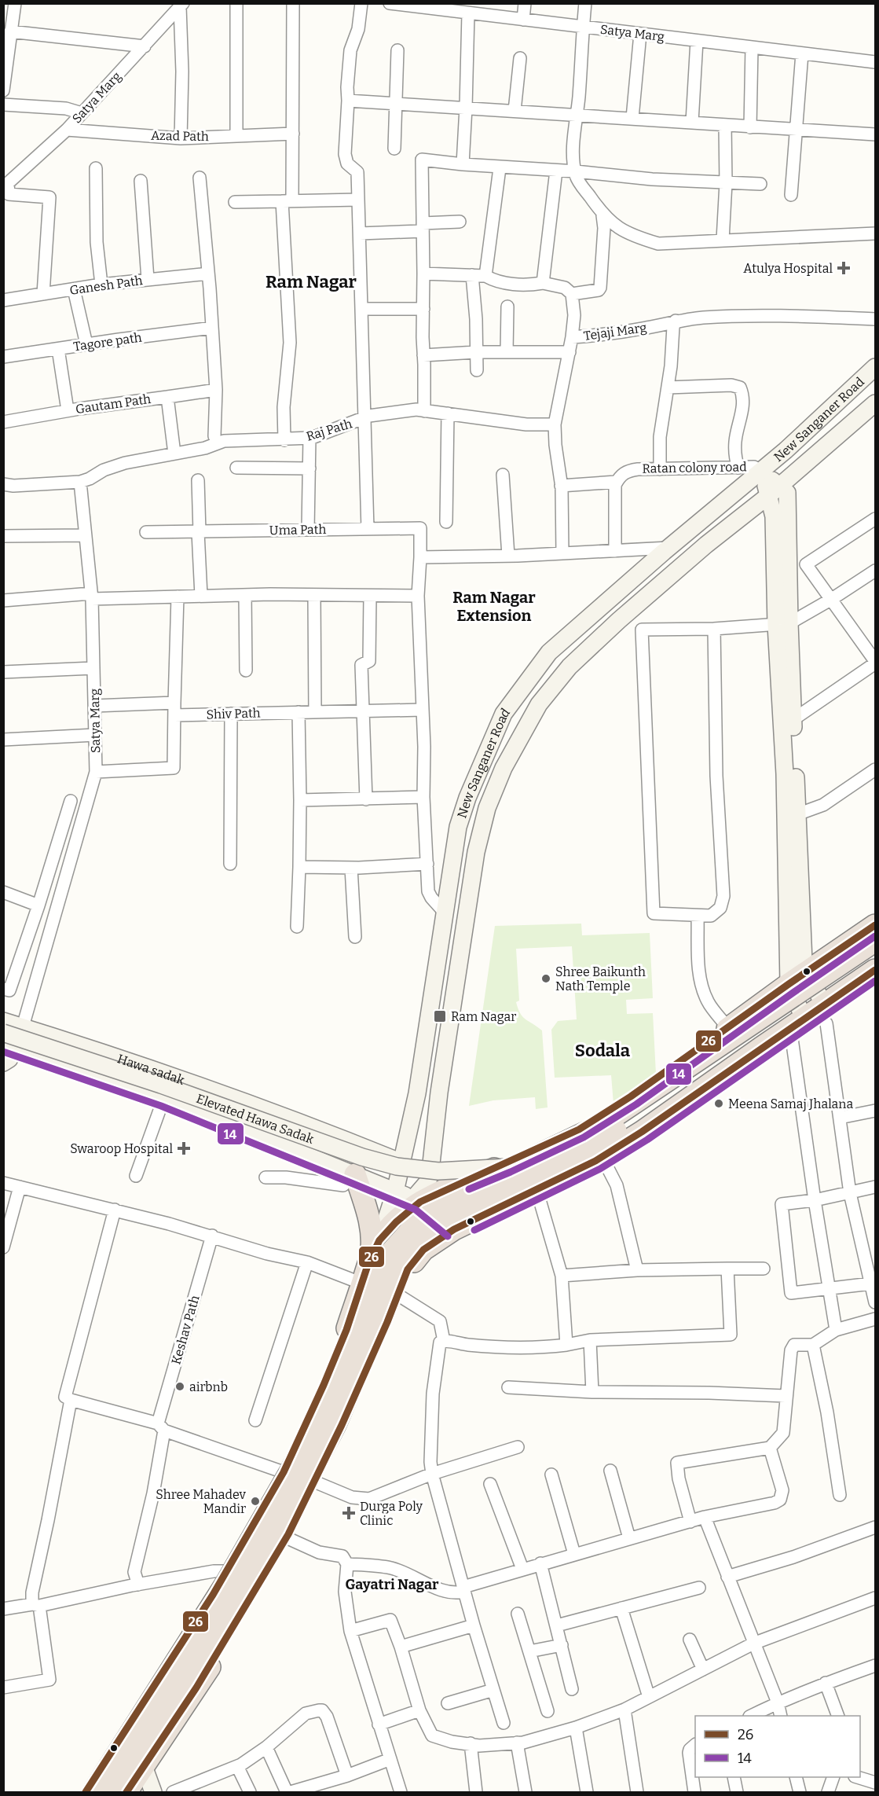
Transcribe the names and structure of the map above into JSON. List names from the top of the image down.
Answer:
{
  "streets": {
    "main road": ["New Sanganer Road", "Hawa sadak", "Elevated Hawa Sadak"],
    "street": [
      "Satya Marg",
      "Azad Path",
      "Ganesh Path",
      "Tejaji Marg",
      "Tagore path",
      "Gautam Path",
      "Raj Path",
      "Ratan colony road",
      "Uma Path",
      "Shiv Path",
      "Keshav Path"
    ]
  },
  "crossings": [
    ["Satya Marg", "Azad Path"],
    ["Satya Marg", "Raj Path"],
    ["Satya Marg", "Hawa sadak"],
    ["Tejaji Marg", "Raj Path"],
    ["Gautam Path", "Raj Path"],
    ["New Sanganer Road", "Ratan colony road"],
    ["New Sanganer Road", "Hawa sadak"],
    ["Hawa sadak", "Elevated Hawa Sadak"]
  ],
  "districts": [
    "Ram Nagar",
    "Ram Nagar Extension",
    "Sodala",
    "Gayatri Nagar"
  ],
  "places": {
    "health": ["Atulya Hospital", "Swaroop Hospital", "Durga Poly Clinic"],
    "other": [
      "Shree Baikunth Nath Temple",
      "Meena Samaj Jhalana",
      "airbnb",
      "Shree Mahadev Mandir"
    ],
    "transit": ["Ram Nagar"]
  },
  "lines": ["transit line 26", "transit line 14"],
  "legend": ["26", "14"]
}
